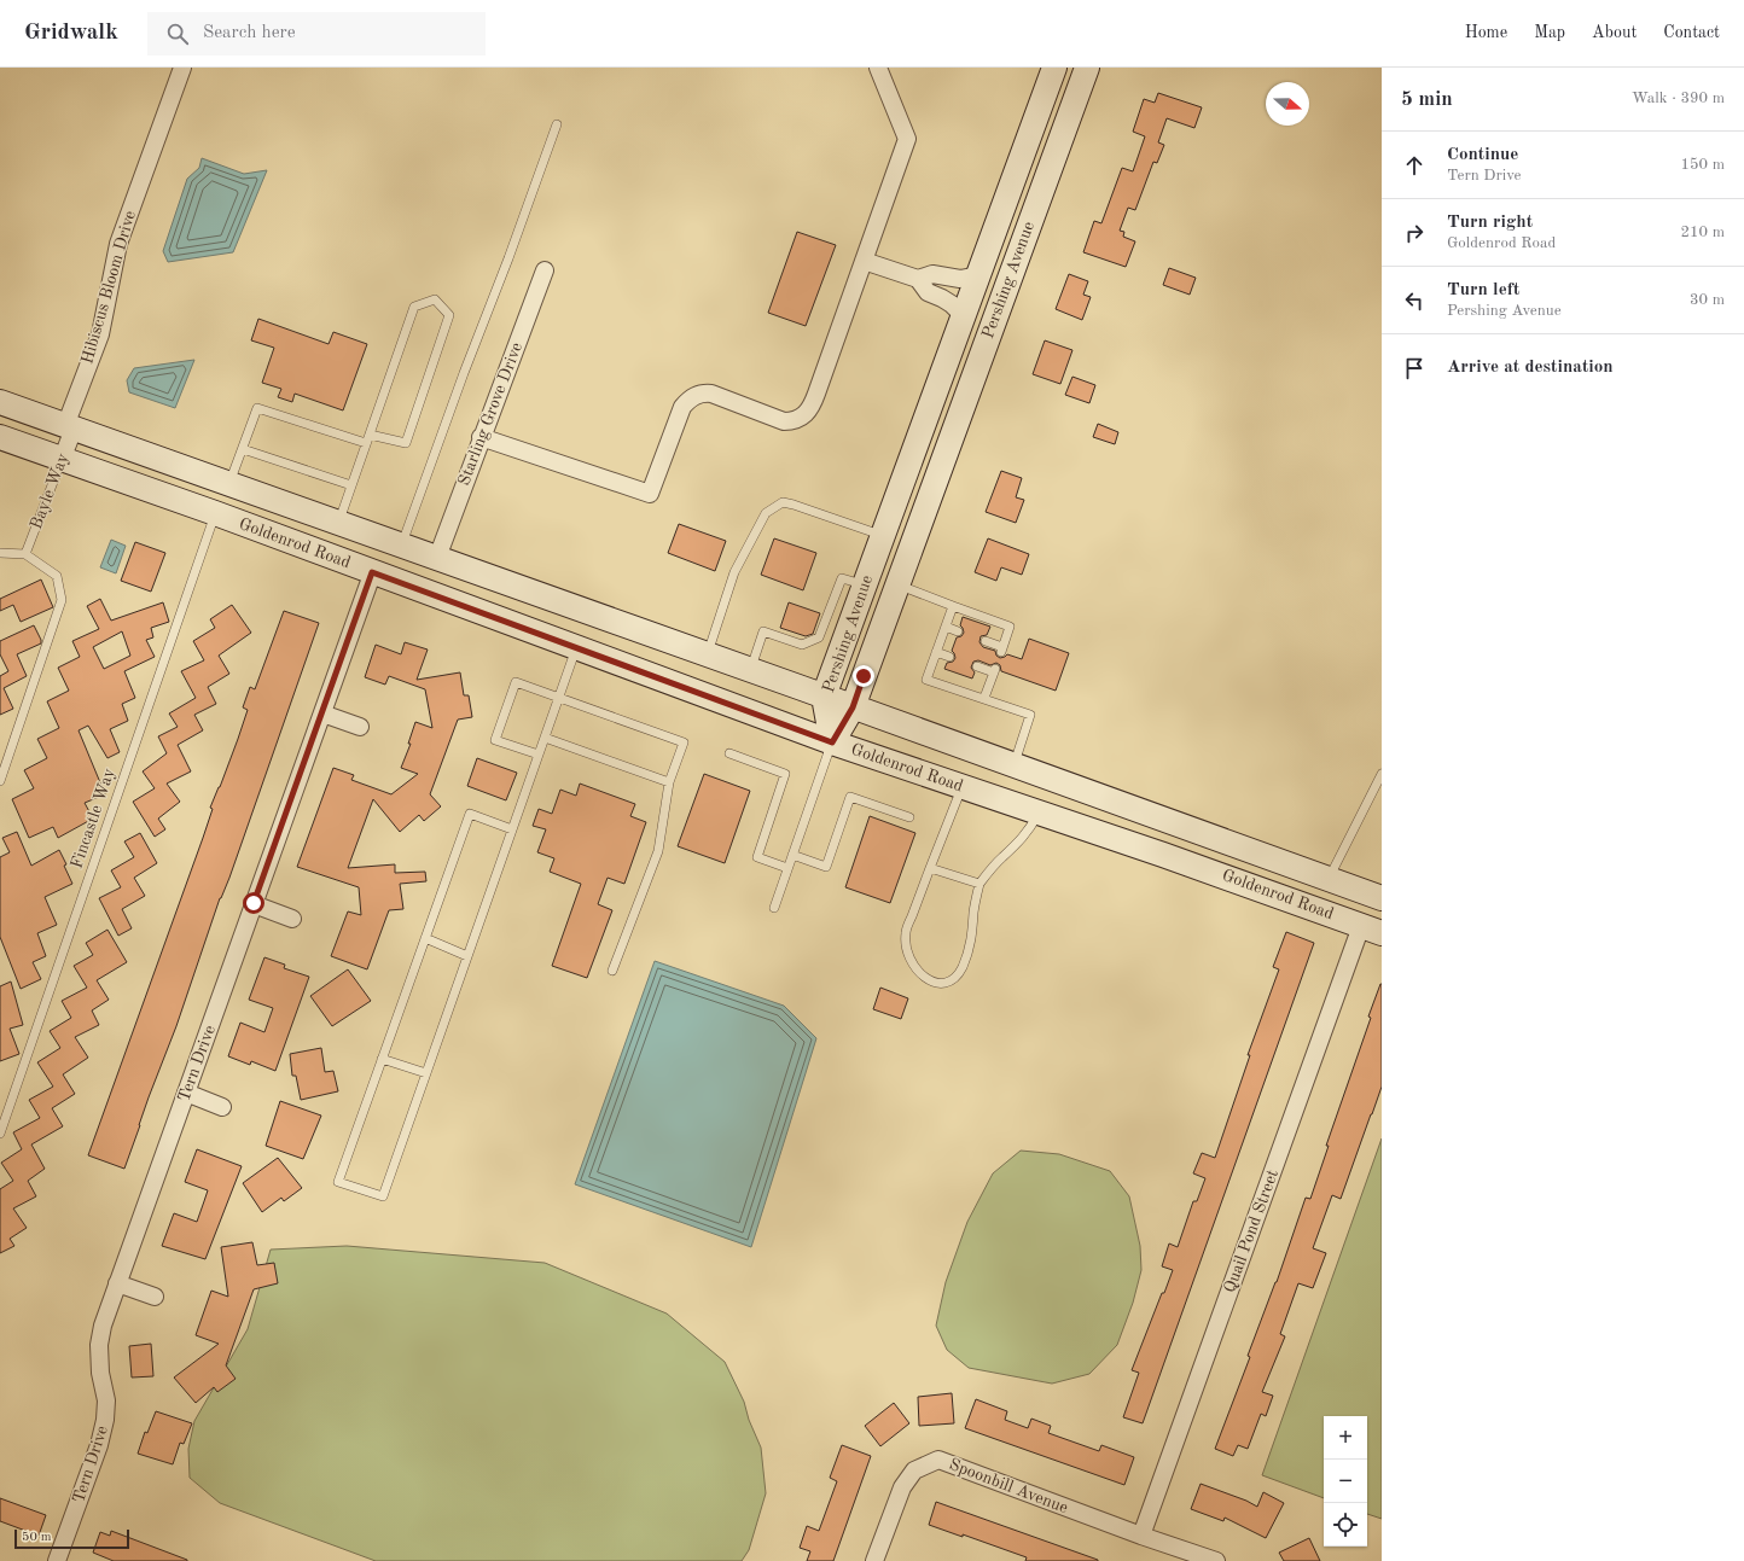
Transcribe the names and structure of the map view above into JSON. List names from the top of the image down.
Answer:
{
  "streets": {
    "main road": ["Pershing Avenue", "Goldenrod Road"],
    "street": [
      "Hibiscus Bloom Drive",
      "Starling Grove Drive",
      "Bayle Way",
      "Tern Drive",
      "Quail Pond Street",
      "Spoonbill Avenue"
    ],
    "lane": ["Fincastle Way"]
  },
  "crossings": [
    ["Pershing Avenue", "Goldenrod Road"],
    ["Hibiscus Bloom Drive", "Bayle Way"],
    ["Hibiscus Bloom Drive", "Goldenrod Road"],
    ["Starling Grove Drive", "Goldenrod Road"],
    ["Bayle Way", "Goldenrod Road"],
    ["Goldenrod Road", "Fincastle Way"],
    ["Goldenrod Road", "Tern Drive"],
    ["Goldenrod Road", "Quail Pond Street"],
    ["Quail Pond Street", "Spoonbill Avenue"]
  ],
  "scale_bar": "50 m",
  "north": "right",
  "page": {
    "header": "Gridwalk",
    "search": "Search here",
    "nav": [
      "Home",
      "Map",
      "About",
      "Contact"
    ],
    "heading": ["5 min", "Walk · 390 m"],
    "list": [
      ["Continue", "Tern Drive", "150 m"],
      ["Turn right", "Goldenrod Road", "210 m"],
      ["Turn left", "Pershing Avenue", "30 m"],
      "Arrive at destination"
    ],
    "map_buttons": ["+", "−"],
    "scale": "50 m"
  }
}
